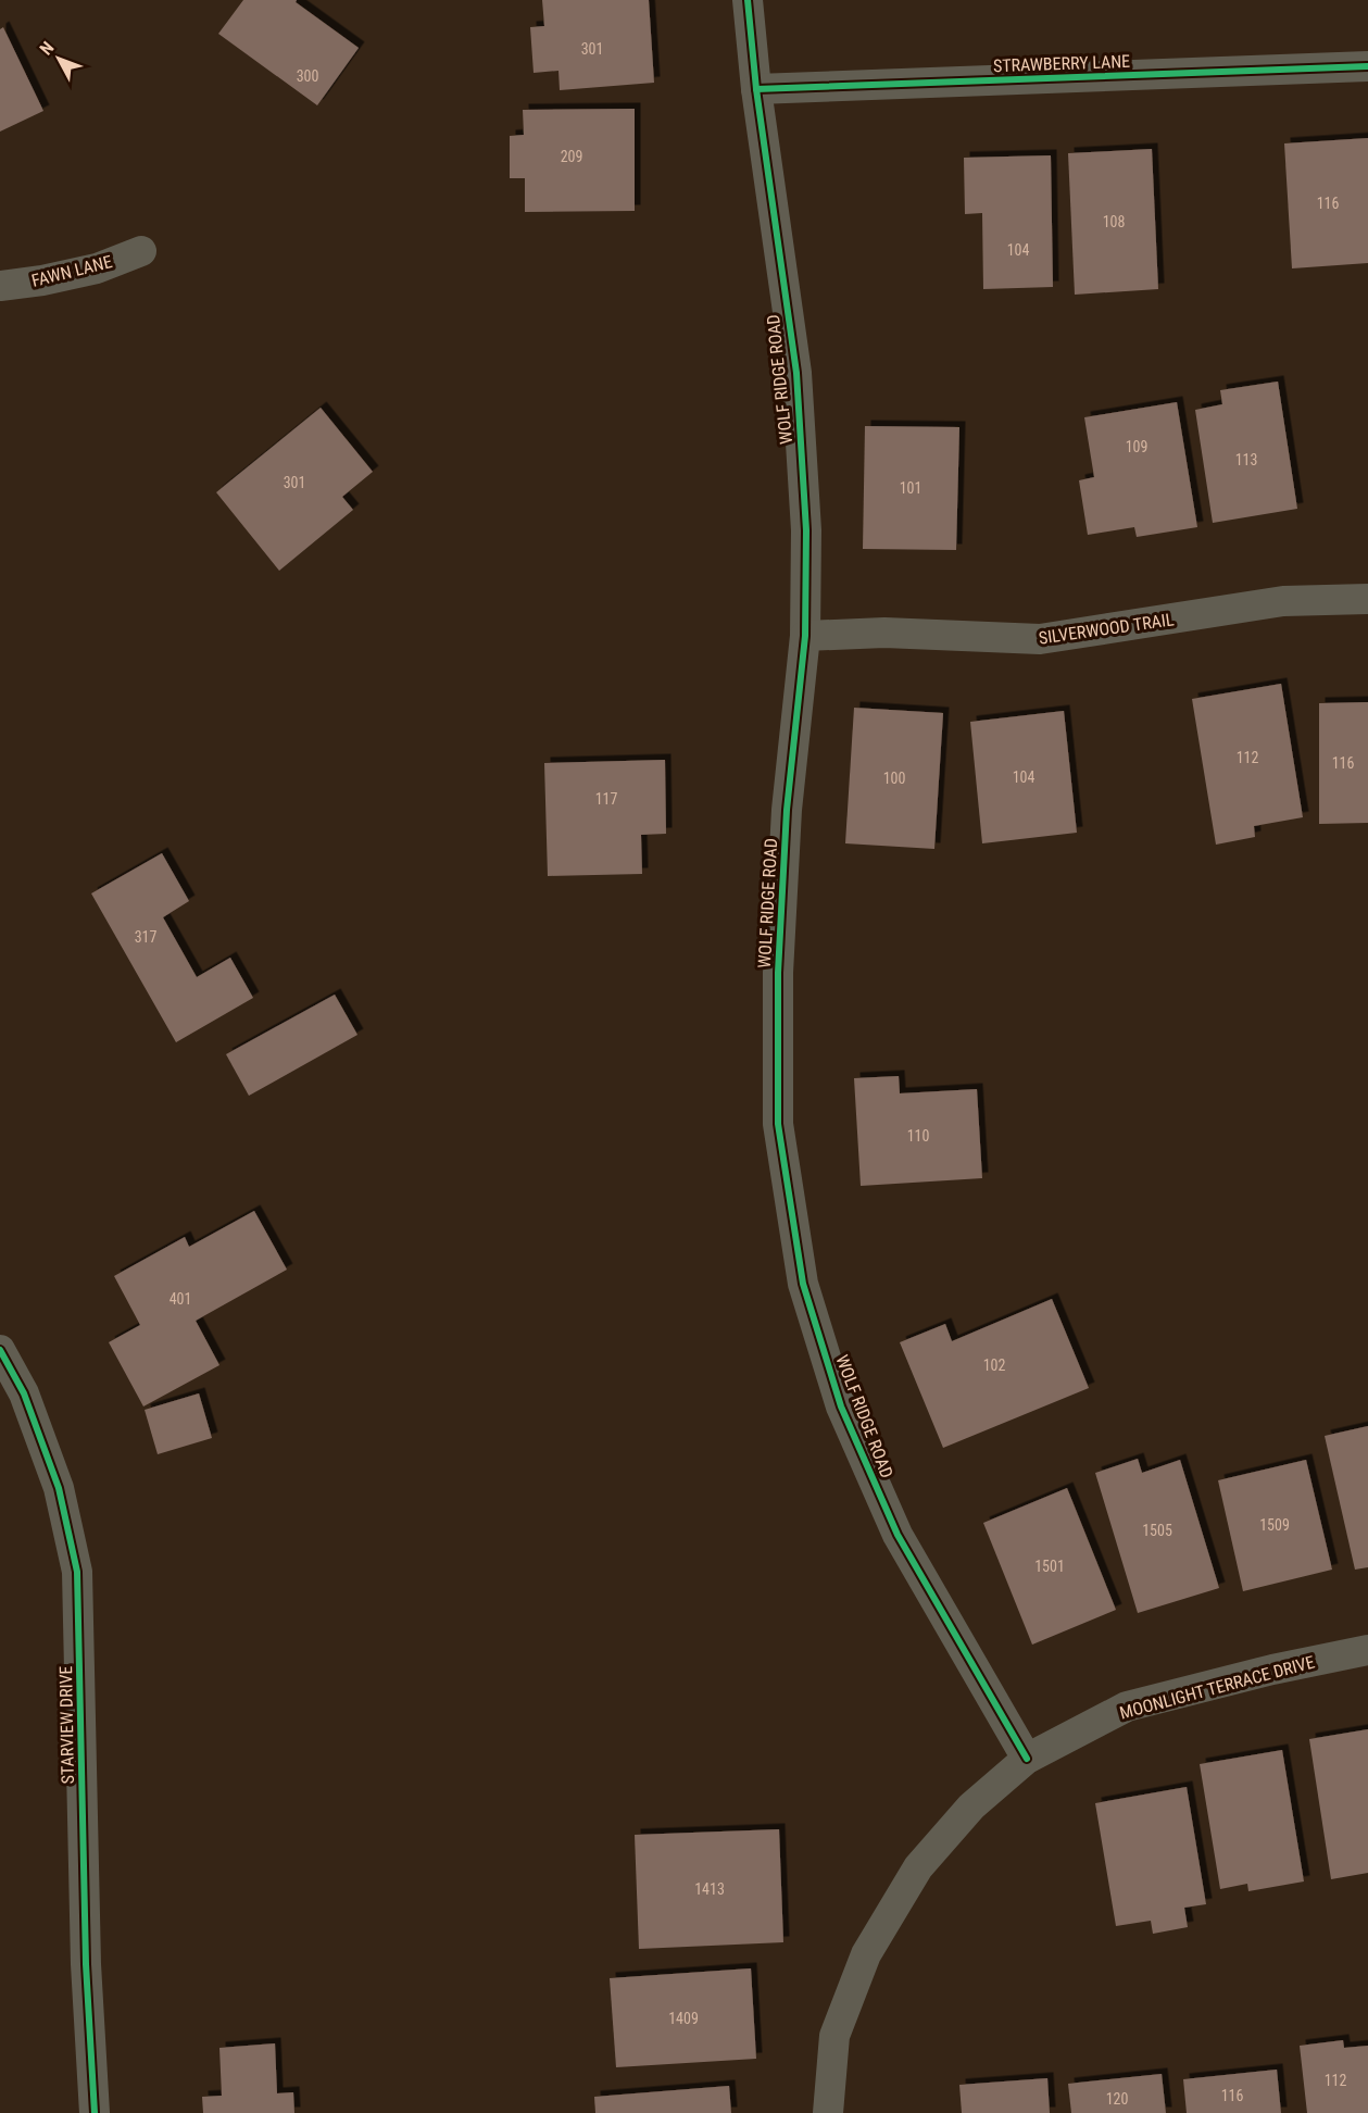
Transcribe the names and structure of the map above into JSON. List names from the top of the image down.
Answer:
{
  "streets": {
    "street": [
      "STRAWBERRY LANE",
      "FAWN LANE",
      "WOLF RIDGE ROAD",
      "SILVERWOOD TRAIL",
      "MOONLIGHT TERRACE DRIVE",
      "STARVIEW DRIVE"
    ]
  },
  "crossings": [
    ["STRAWBERRY LANE", "WOLF RIDGE ROAD"],
    ["WOLF RIDGE ROAD", "SILVERWOOD TRAIL"],
    ["WOLF RIDGE ROAD", "MOONLIGHT TERRACE DRIVE"]
  ],
  "house_numbers": [
    "301",
    "300",
    "209",
    "116",
    "108",
    "104",
    "109",
    "113",
    "301",
    "101",
    "112",
    "116",
    "104",
    "100",
    "117",
    "317",
    "110",
    "401",
    "102",
    "1509",
    "1505",
    "1501",
    "1413",
    "1409",
    "112",
    "116",
    "120"
  ],
  "north": "top left"
}
